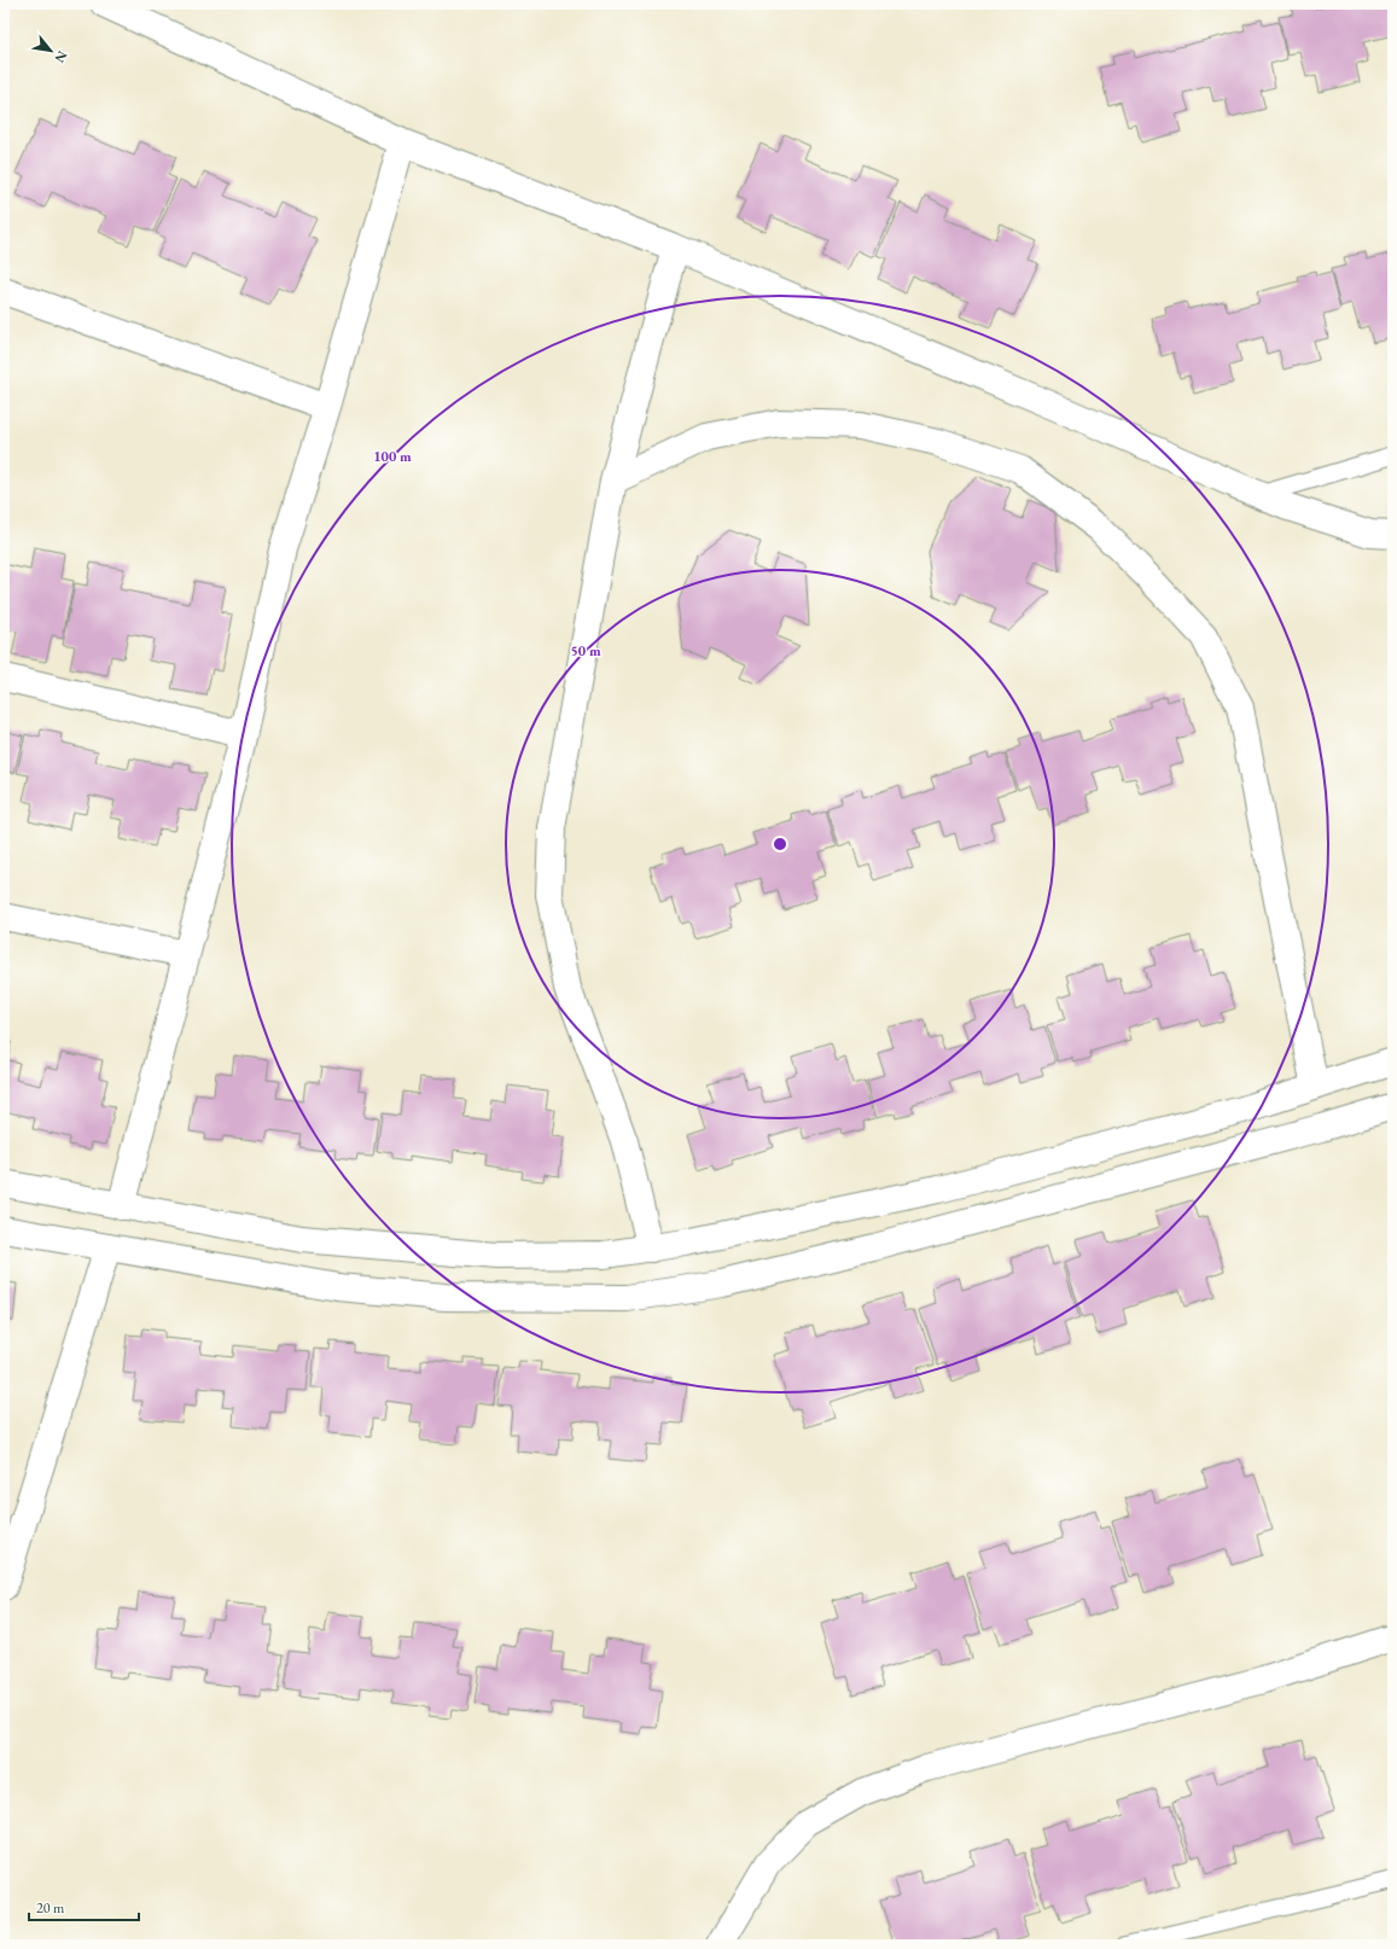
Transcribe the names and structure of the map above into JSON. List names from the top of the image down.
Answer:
{
  "scale_bar": "20 m",
  "north": "bottom right",
  "rings": ["100 m", "50 m"]
}
